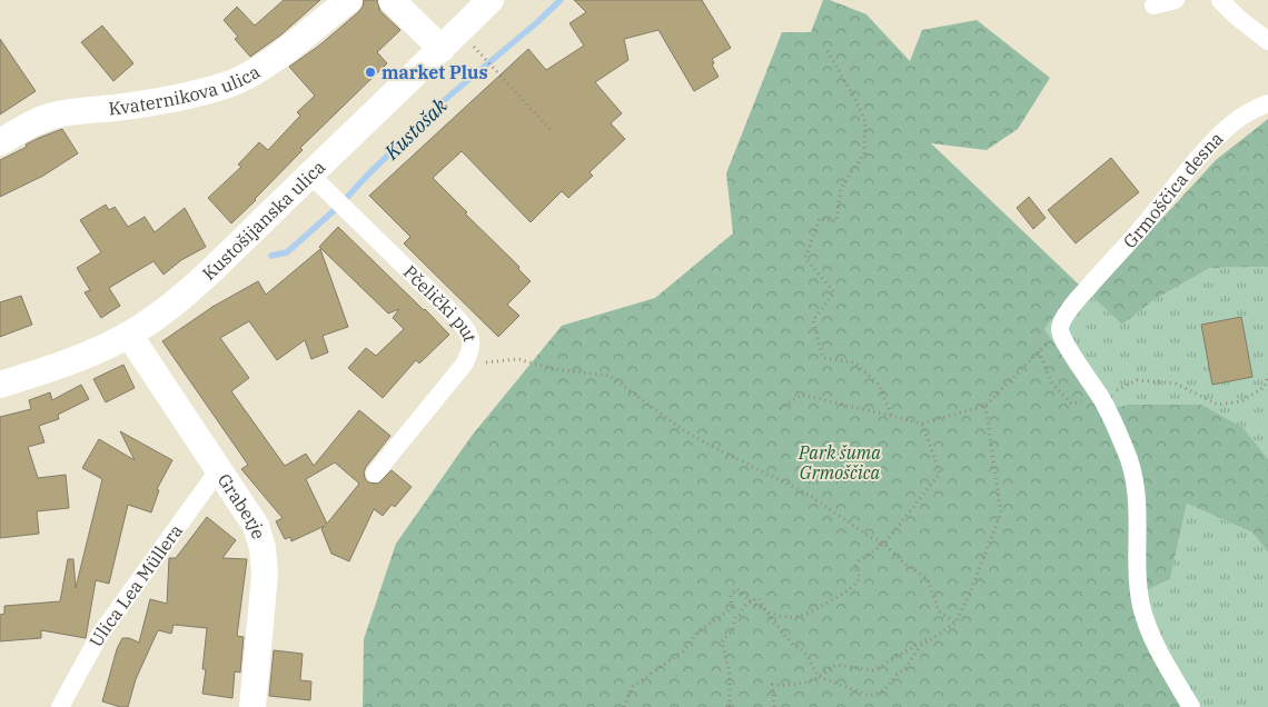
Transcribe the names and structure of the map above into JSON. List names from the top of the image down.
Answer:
{
  "streets": {
    "street": [
      "Kvaternikova ulica",
      "Grmoščica desna",
      "Kustošijanska ulica",
      "Pčelički put",
      "Graberje",
      "Ulica Lea Müllera"
    ]
  },
  "crossings": [
    ["Kustošijanska ulica", "Pčelički put"],
    ["Kustošijanska ulica", "Graberje"],
    ["Graberje", "Ulica Lea Müllera"]
  ],
  "water": ["Kustošak"],
  "parks": ["Park šuma Grmoščica"],
  "places": ["market Plus"]
}
